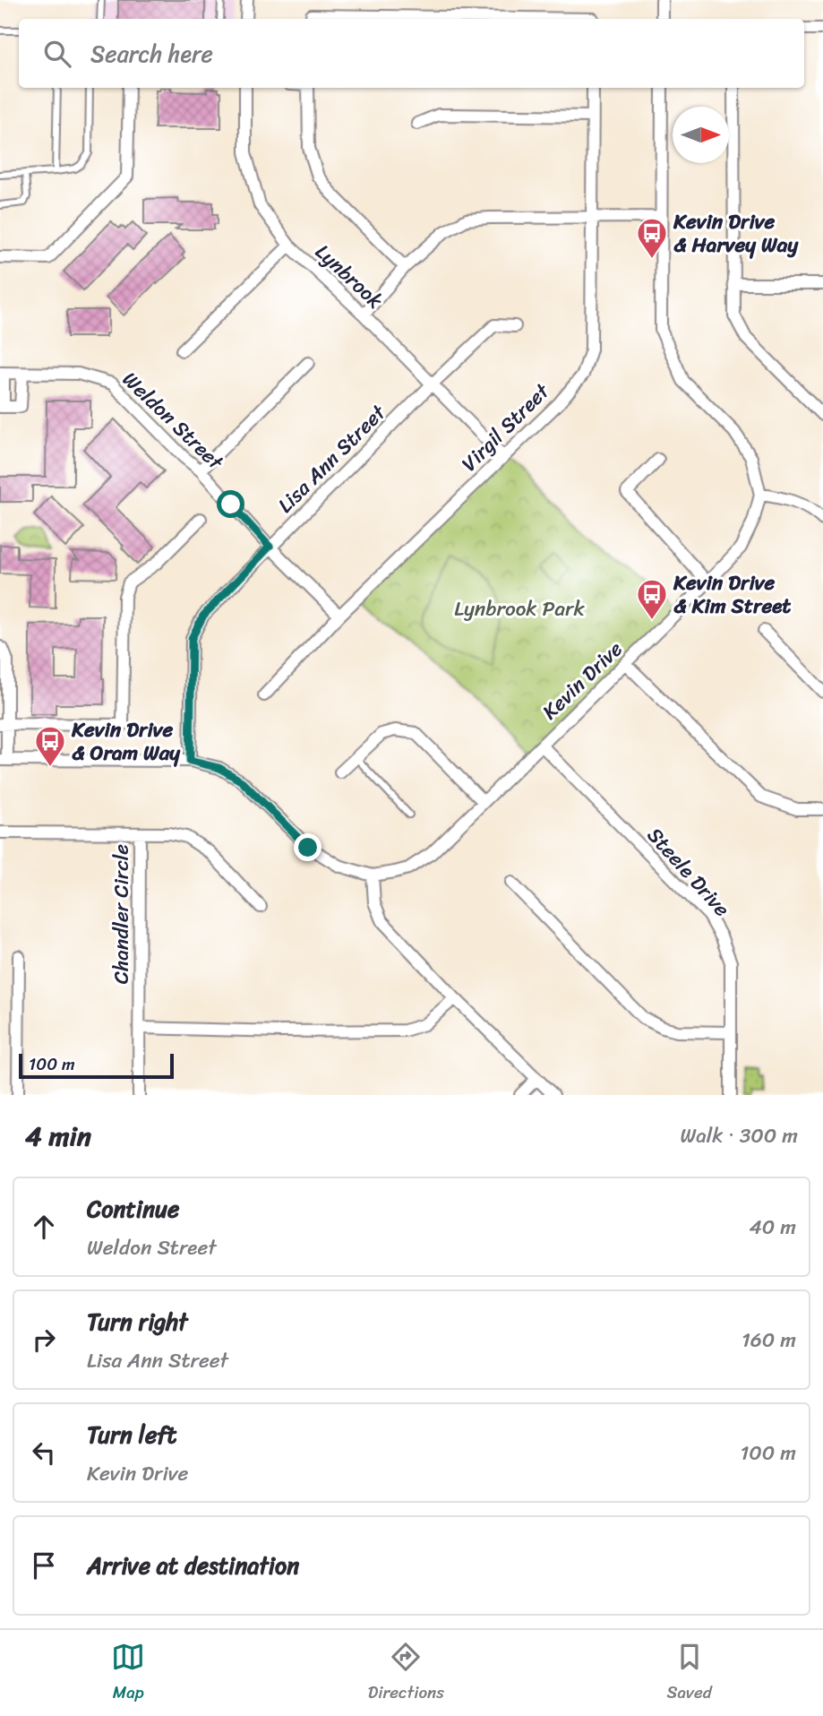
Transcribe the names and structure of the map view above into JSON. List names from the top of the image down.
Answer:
{
  "streets": {
    "street": [
      "Lynbrook",
      "Weldon Street",
      "Virgil Street",
      "Lisa Ann Street",
      "Kevin Drive",
      "Steele Drive",
      "Chandler Circle"
    ]
  },
  "crossings": [
    ["Lynbrook", "Virgil Street"],
    ["Lynbrook", "Lisa Ann Street"],
    ["Weldon Street", "Virgil Street"],
    ["Weldon Street", "Lisa Ann Street"],
    ["Lisa Ann Street", "Kevin Drive"],
    ["Kevin Drive", "Steele Drive"]
  ],
  "parks": ["Lynbrook Park"],
  "places": {
    "bus stop": ["Kevin Drive & Harvey Way", "Kevin Drive & Kim Street", "Kevin Drive & Oram Way"]
  },
  "scale_bar": "100 m",
  "north": "right",
  "page": {
    "search": "Search here",
    "scale": "100 m",
    "heading": ["4 min", "Walk · 300 m"],
    "list": [
      ["Continue", "Weldon Street", "40 m"],
      ["Turn right", "Lisa Ann Street", "160 m"],
      ["Turn left", "Kevin Drive", "100 m"],
      "Arrive at destination"
    ],
    "nav": ["Map", "Directions", "Saved"]
  }
}
